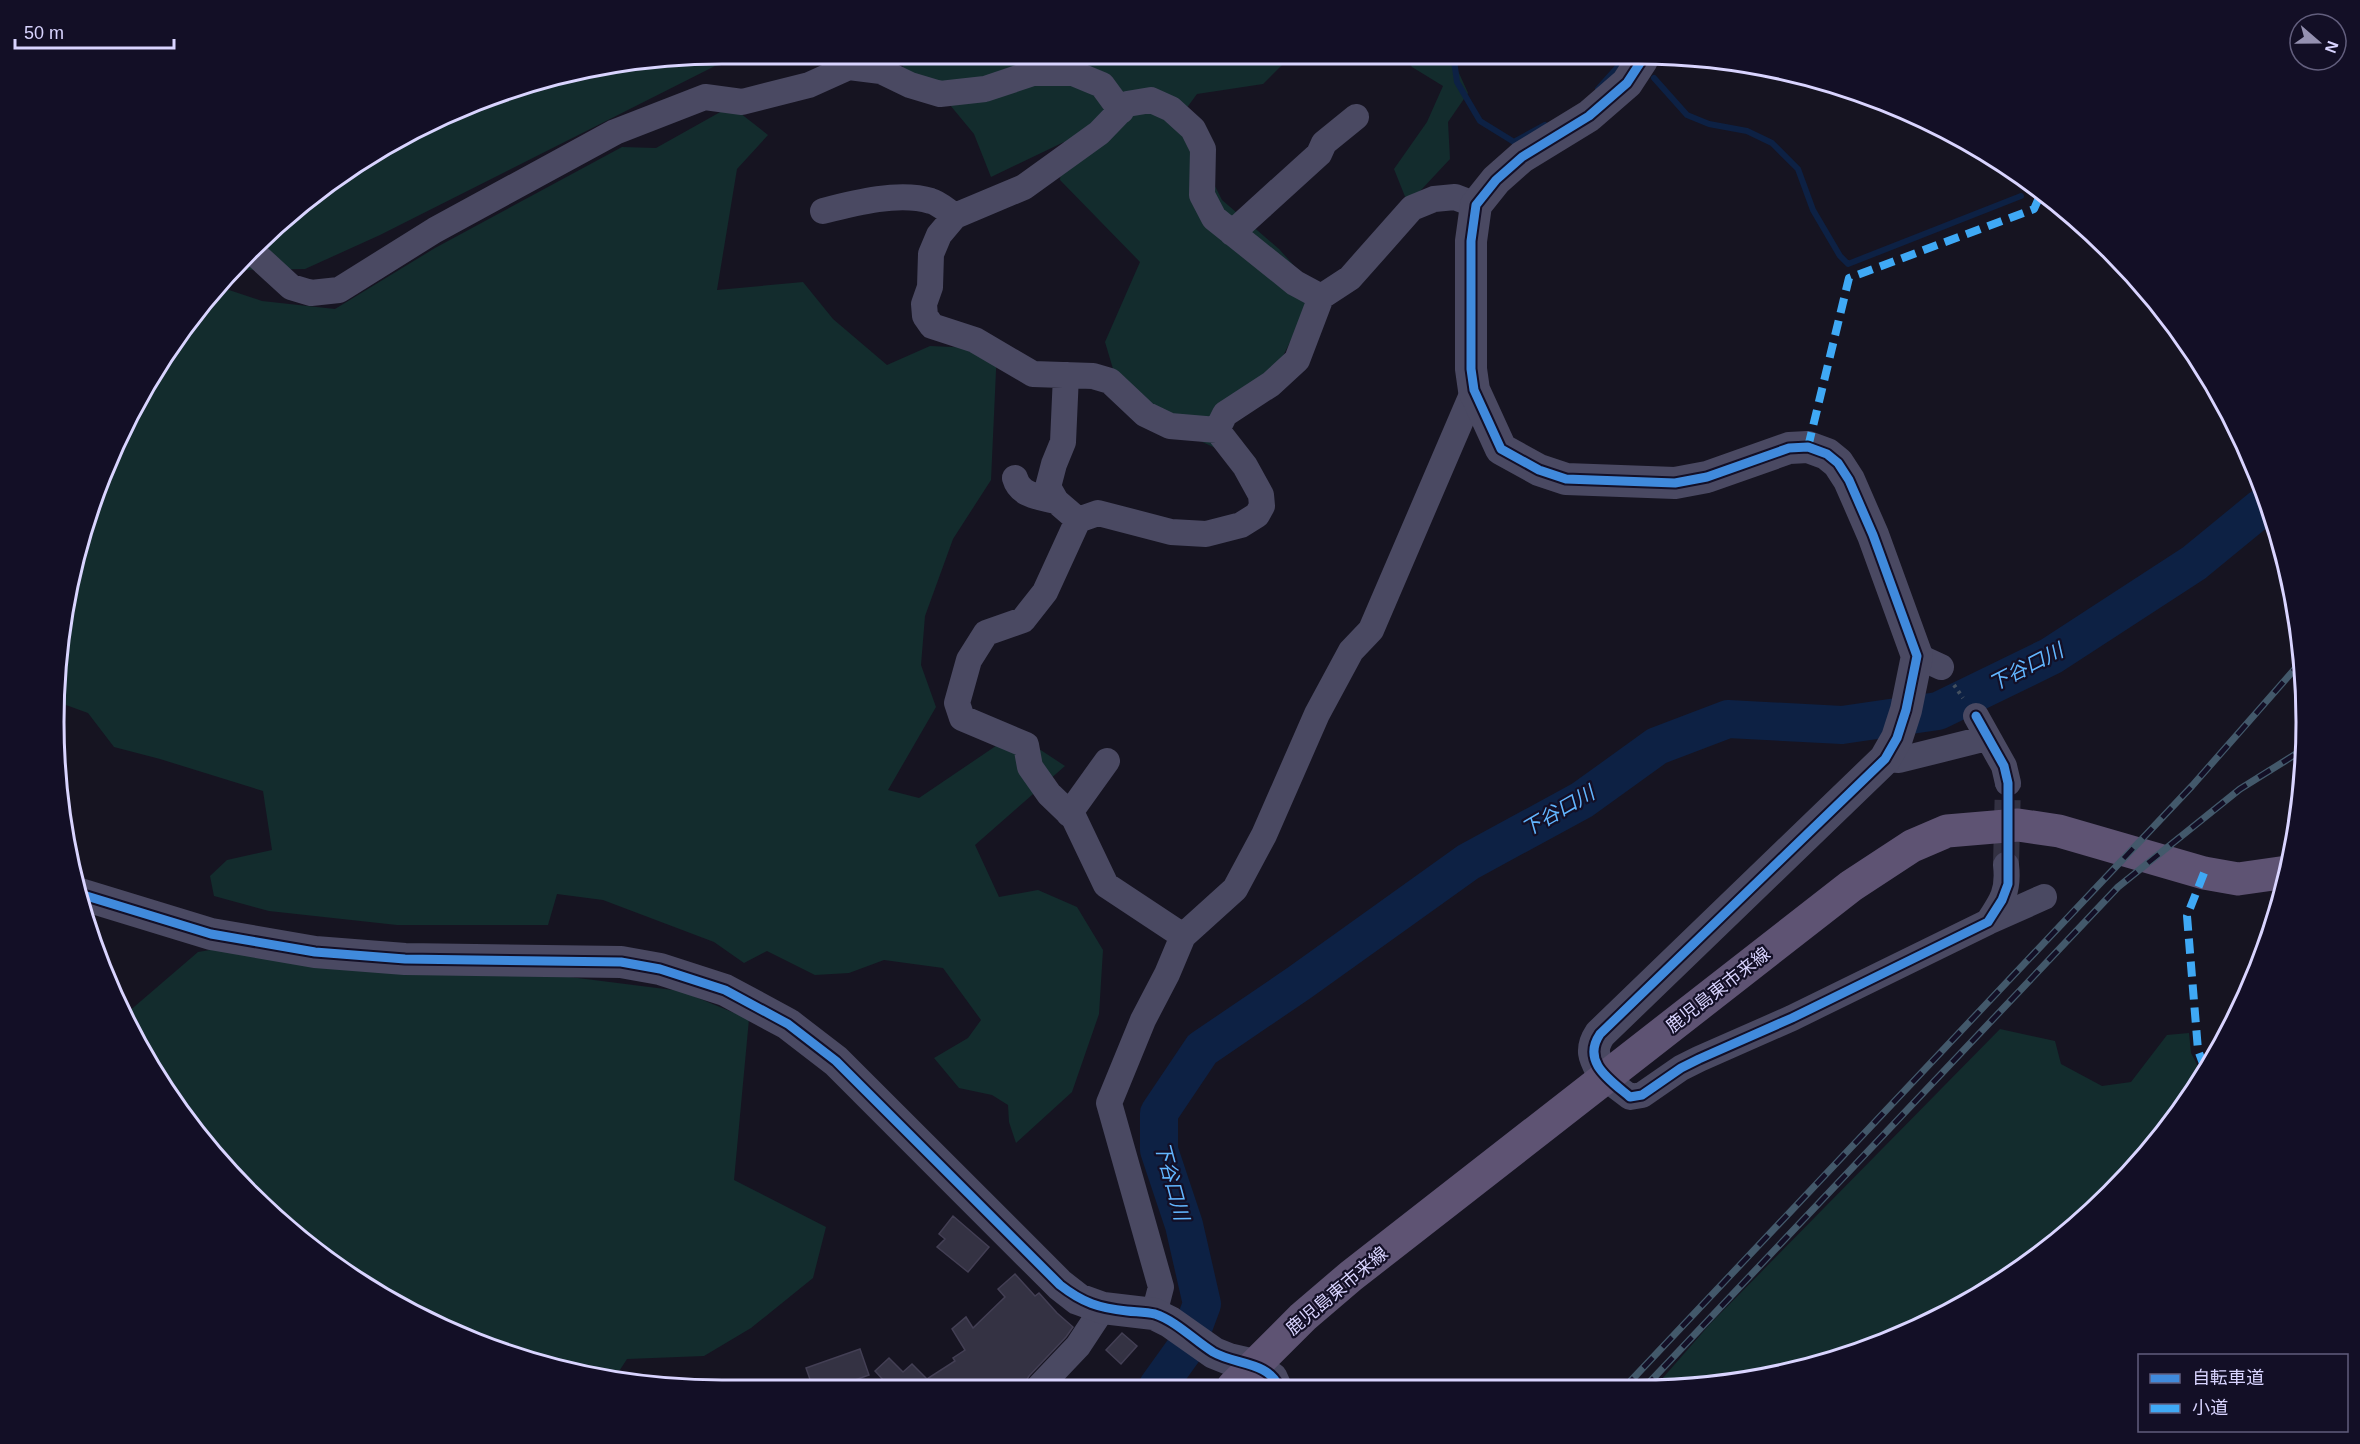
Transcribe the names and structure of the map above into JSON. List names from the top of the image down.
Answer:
{
  "streets": {
    "main road": ["鹿児島東市来線"]
  },
  "water": ["下谷口川"],
  "legend": ["自転車道", "小道"],
  "scale_bar": "50 m",
  "north": "right"
}
